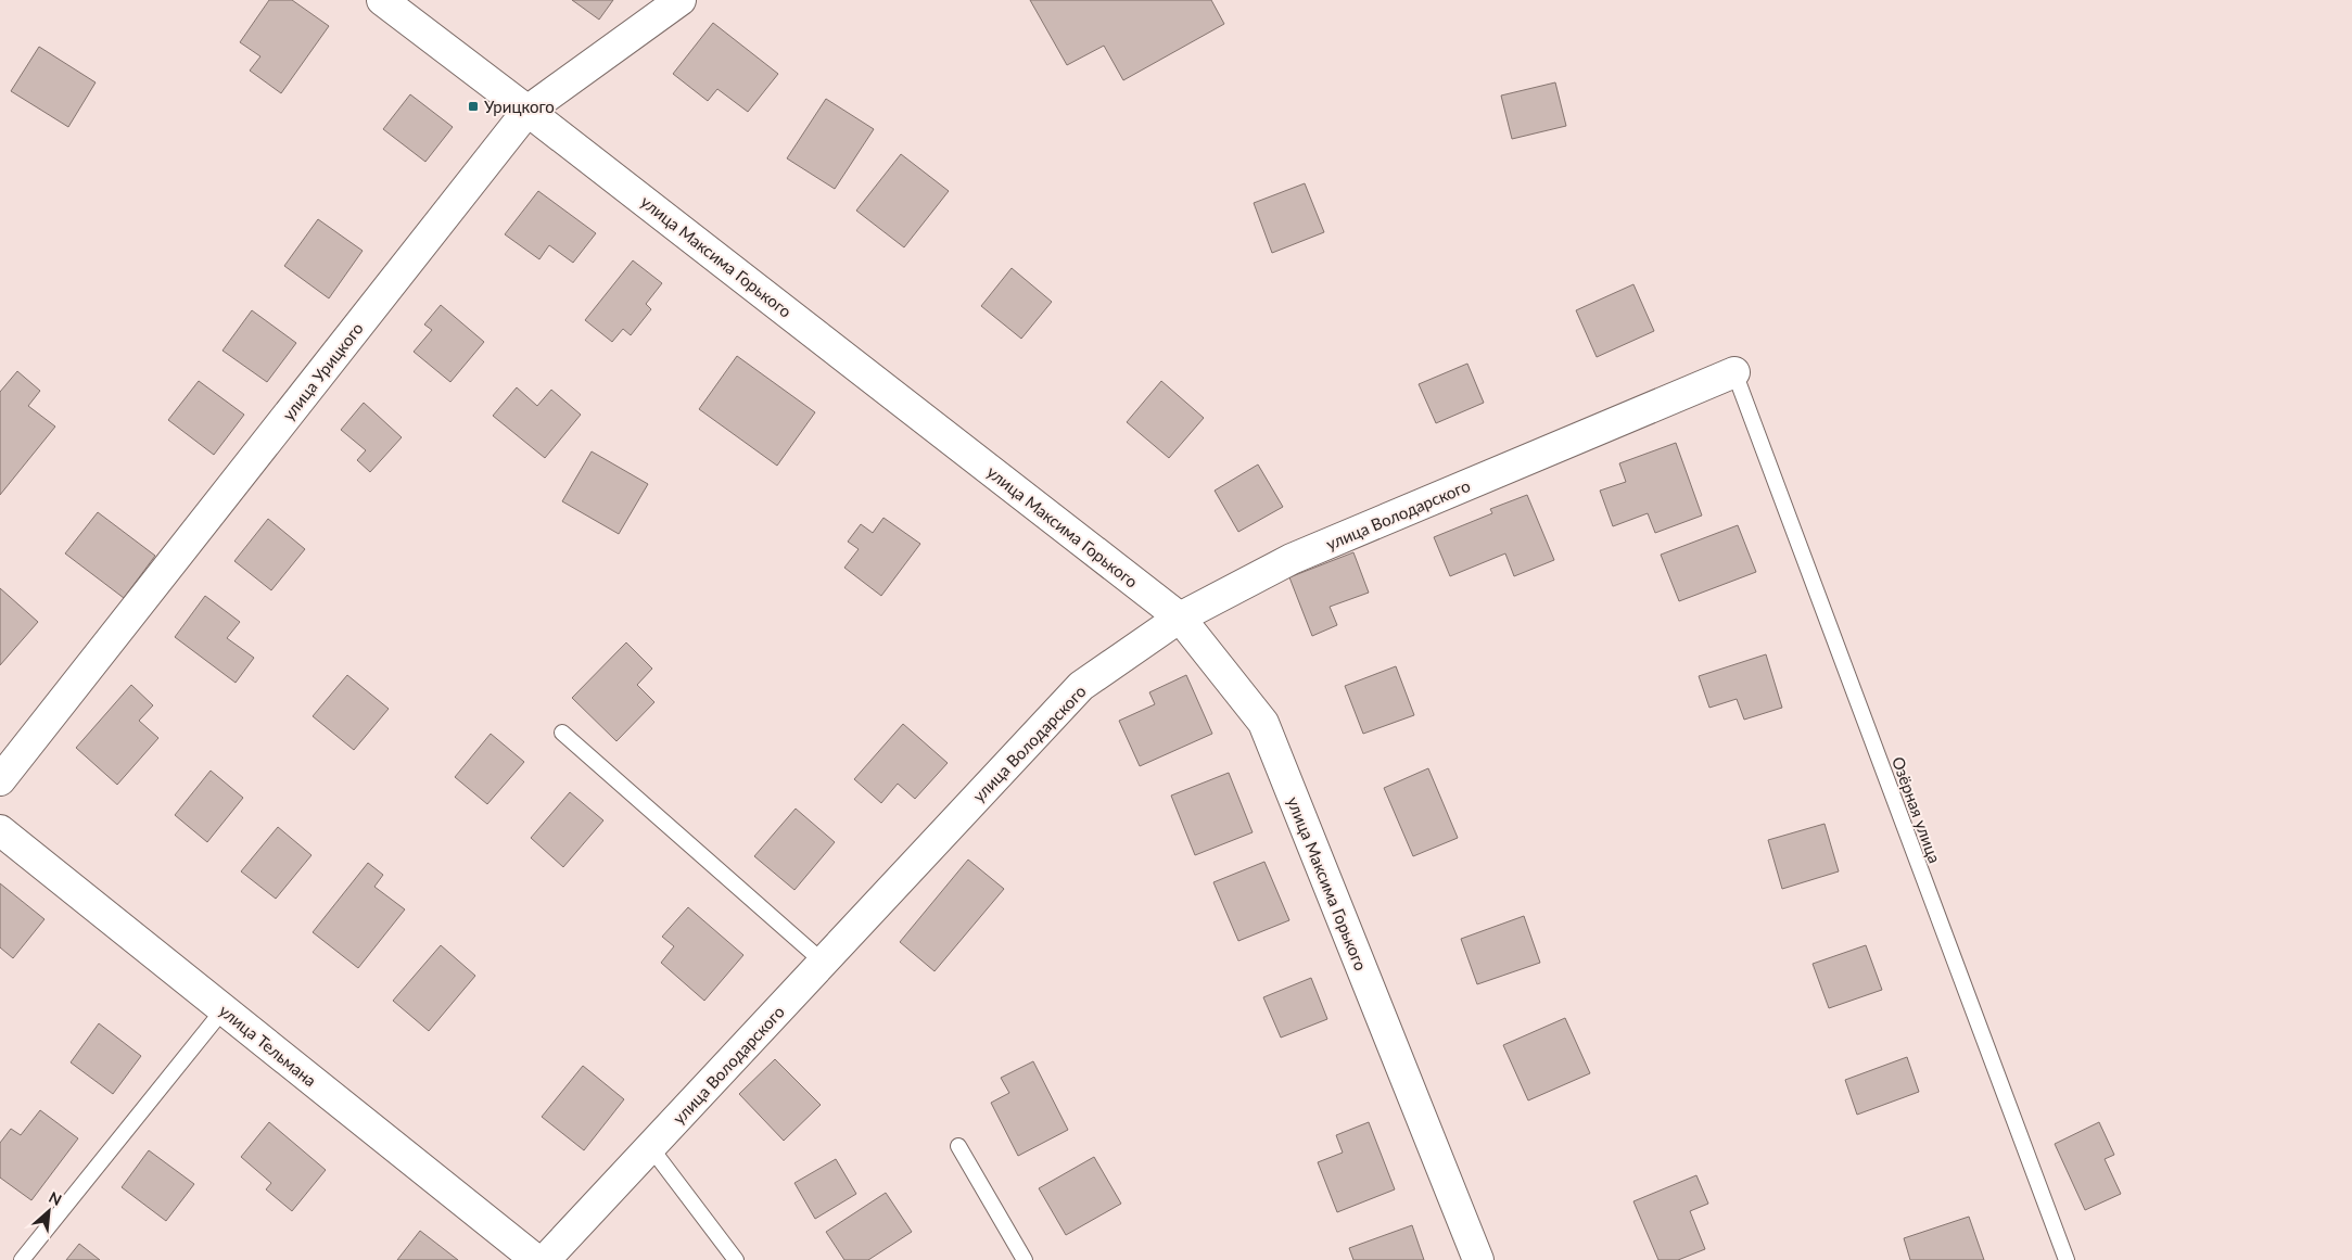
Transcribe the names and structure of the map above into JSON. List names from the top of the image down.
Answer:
{
  "streets": {
    "street": [
      "улица Максима Горького",
      "улица Урицкого",
      "улица Володарского",
      "улица Тельмана"
    ],
    "lane": ["Озёрная улица"]
  },
  "crossings": [
    ["улица Максима Горького", "улица Урицкого"],
    ["улица Максима Горького", "улица Володарского"],
    ["улица Володарского", "Озёрная улица"]
  ],
  "places": {
    "transit": ["Урицкого"]
  },
  "north": "top right"
}
